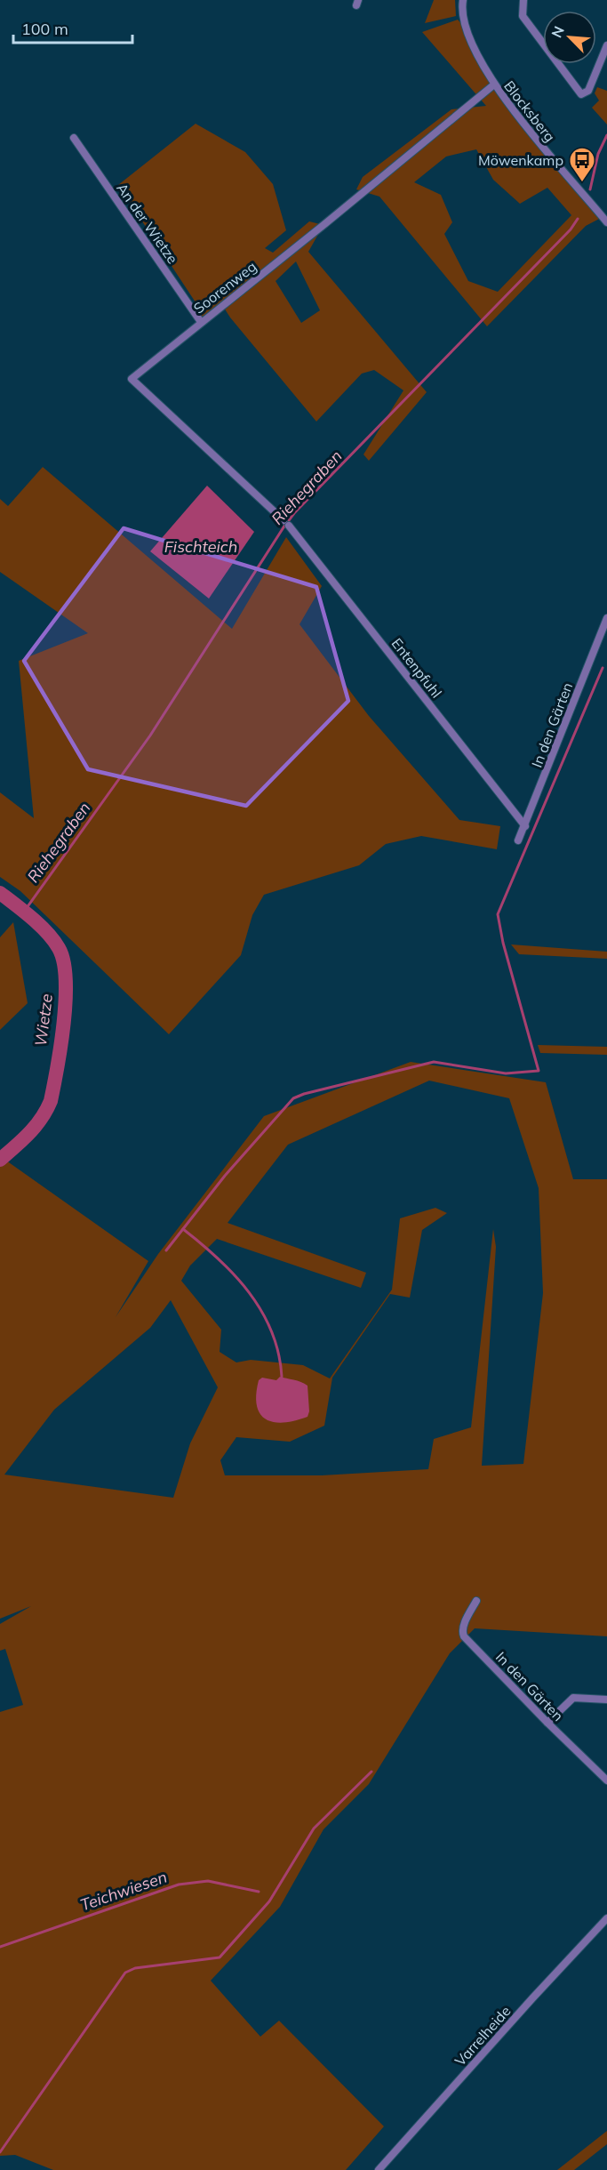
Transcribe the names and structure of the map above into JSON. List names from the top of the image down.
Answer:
{
  "streets": {
    "street": [
      "Blocksberg",
      "An der Wietze",
      "Soorenweg",
      "Entenpfuhl",
      "In den Gärten",
      "Varrelheide"
    ]
  },
  "crossings": [
    ["Blocksberg", "Soorenweg"],
    ["An der Wietze", "Soorenweg"],
    ["Soorenweg", "Entenpfuhl"],
    ["Entenpfuhl", "In den Gärten"]
  ],
  "water": [
    "Riehegraben",
    "Fischteich",
    "Wietze",
    "Teichwiesen"
  ],
  "places": {
    "bus stop": ["Möwenkamp"]
  },
  "scale_bar": "100 m",
  "north": "top left"
}
